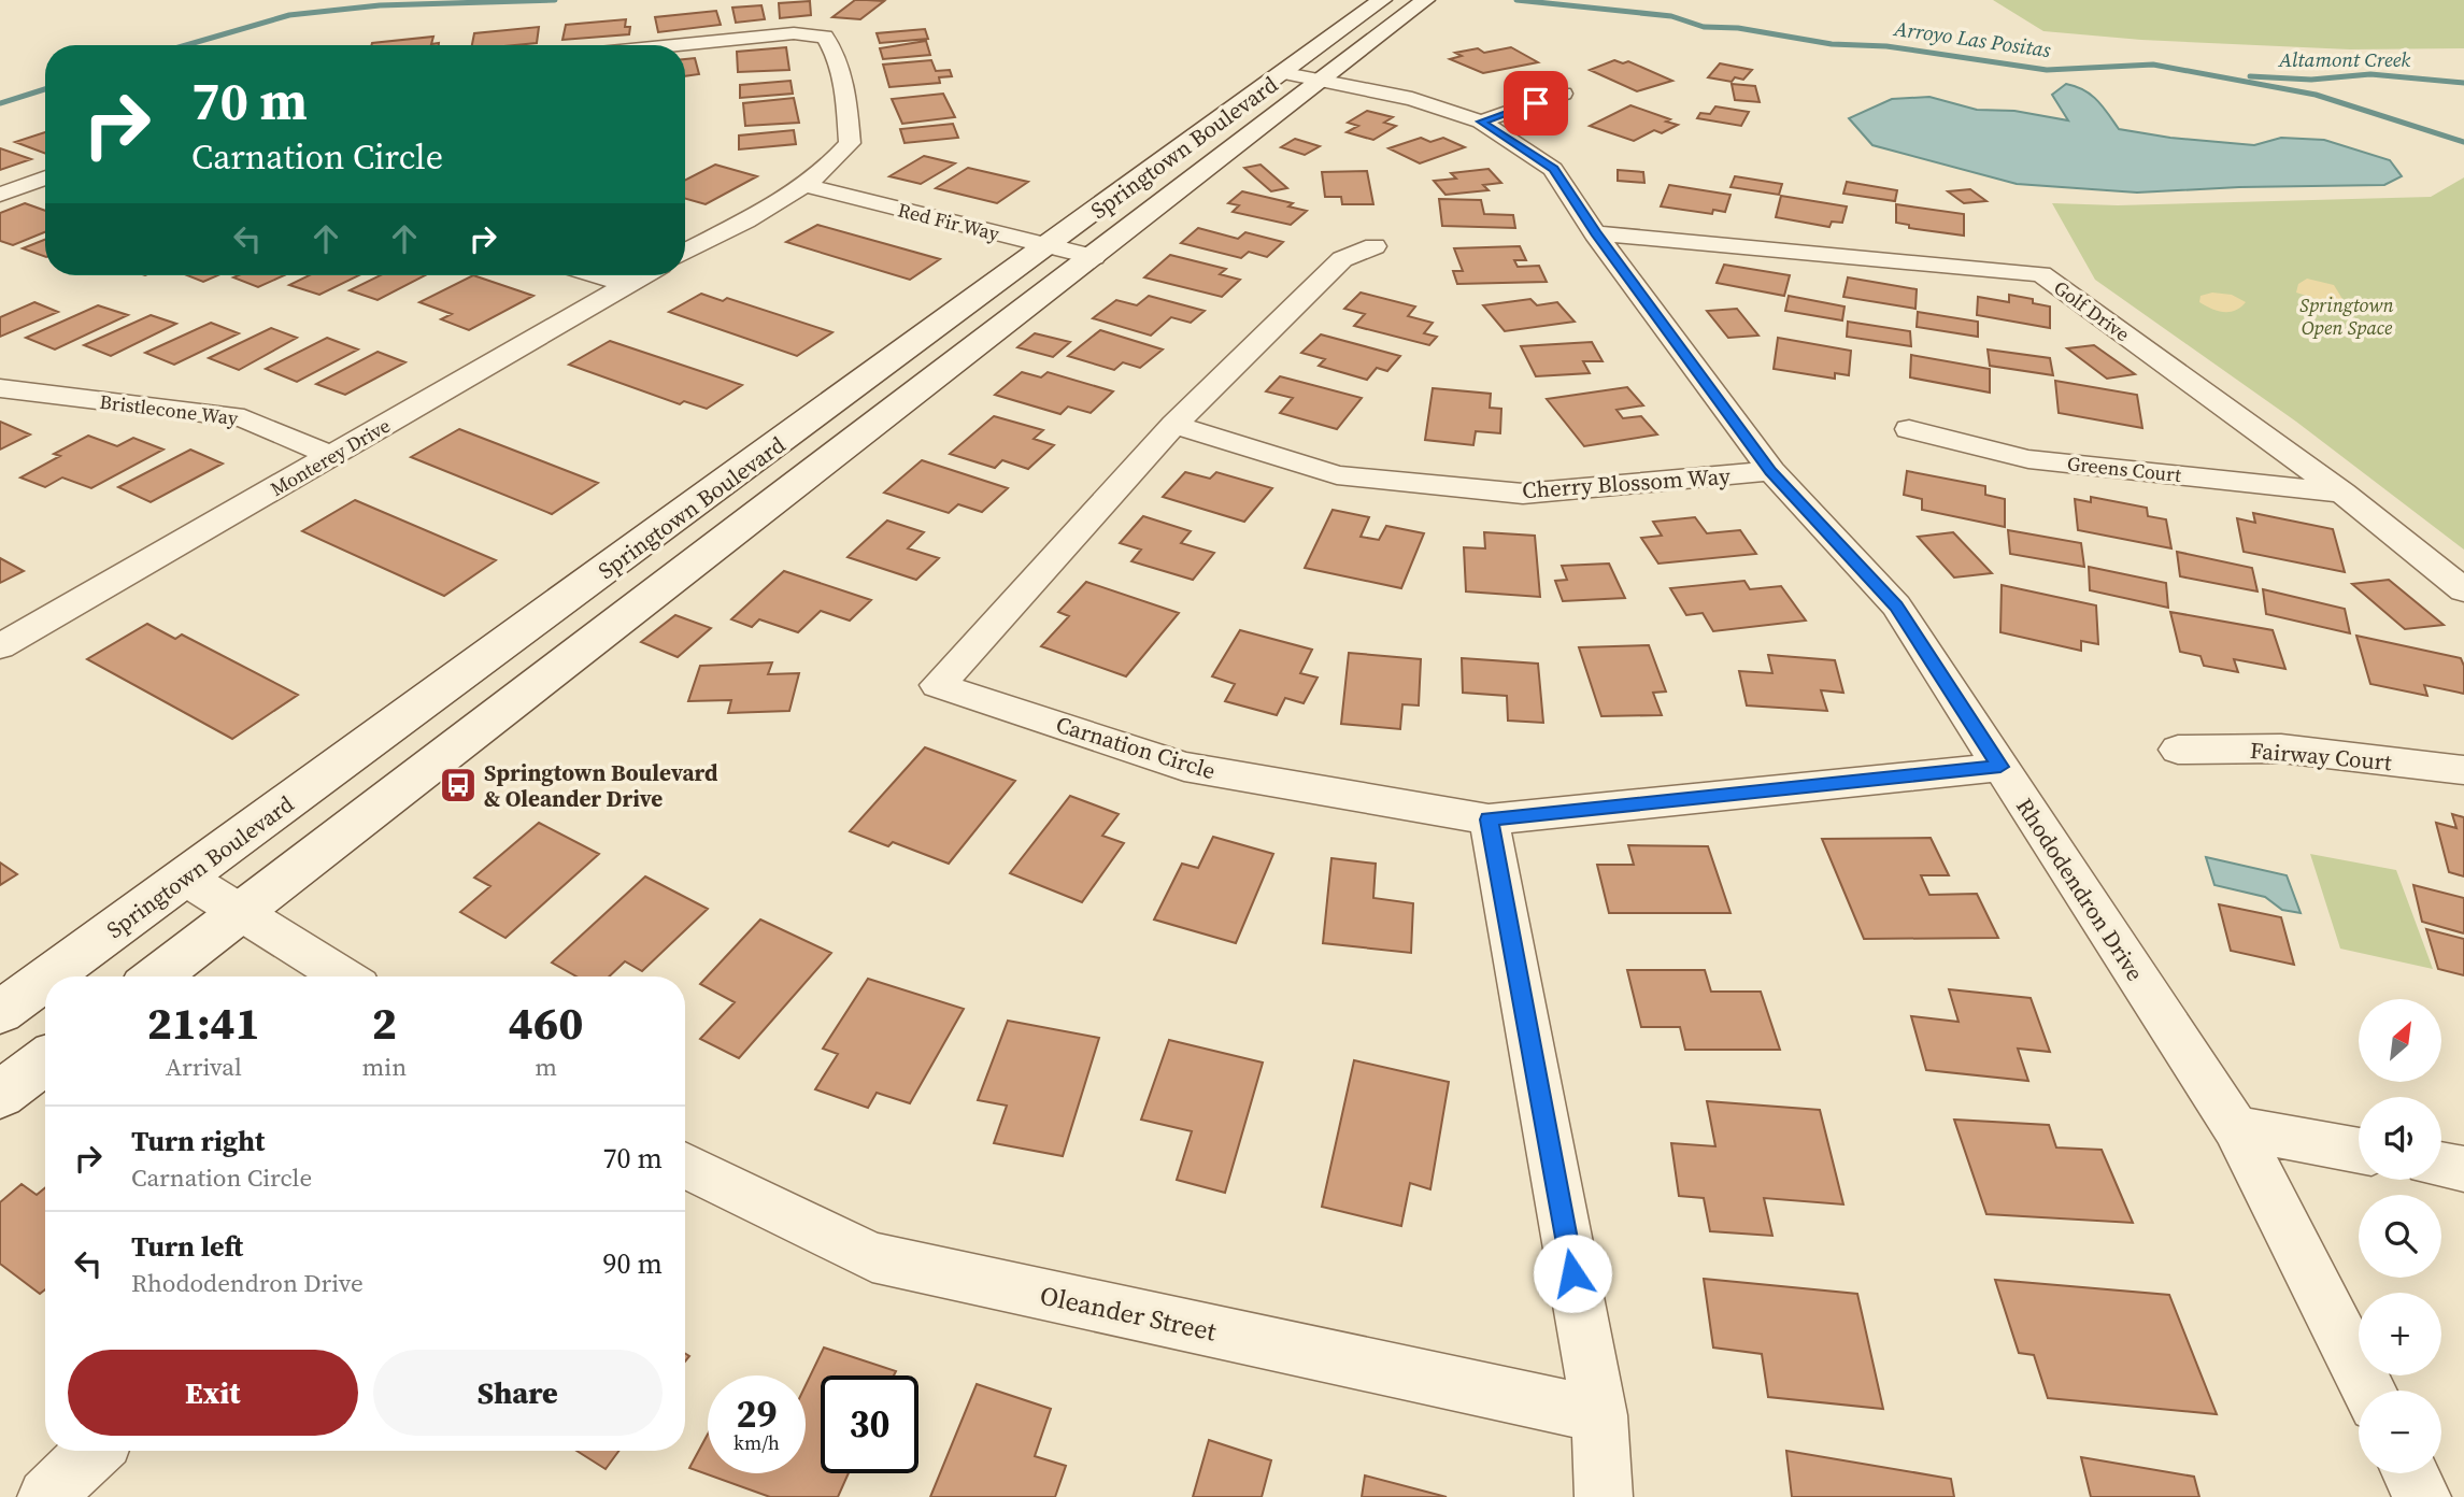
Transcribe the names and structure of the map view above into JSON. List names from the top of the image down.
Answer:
{
  "streets": {
    "street": [
      "Springtown Boulevard",
      "Red Fir Way",
      "Golf Drive",
      "Bristlecone Way",
      "Monterey Drive",
      "Greens Court",
      "Cherry Blossom Way",
      "Carnation Circle",
      "Fairway Court",
      "Rhododendron Drive",
      "Oleander Street"
    ]
  },
  "crossings": [
    ["Springtown Boulevard", "Red Fir Way"],
    ["Springtown Boulevard", "Rhododendron Drive"],
    ["Golf Drive", "Greens Court"],
    ["Golf Drive", "Rhododendron Drive"],
    ["Bristlecone Way", "Monterey Drive"],
    ["Cherry Blossom Way", "Carnation Circle"],
    ["Cherry Blossom Way", "Rhododendron Drive"],
    ["Carnation Circle", "Rhododendron Drive"]
  ],
  "water": ["Arroyo Las Positas", "Altamont Creek"],
  "parks": ["Springtown Open Space"],
  "places": {
    "bus stop": ["Springtown Boulevard & Oleander Drive"]
  },
  "north": "top right",
  "page": {
    "turn": ["70 m", "Carnation Circle"],
    "eta": [
      "21:41",
      "Arrival",
      "2",
      "min",
      "460",
      "m"
    ],
    "map_buttons": ["+", "−"],
    "list": [
      {
        "name": "Turn right",
        "note": "Carnation Circle",
        "value": "70 m"
      },
      {
        "name": "Turn left",
        "note": "Rhododendron Drive",
        "value": "90 m"
      }
    ],
    "buttons": ["Exit", "Share"],
    "speed": "29 km/h",
    "limit": "30"
  }
}
